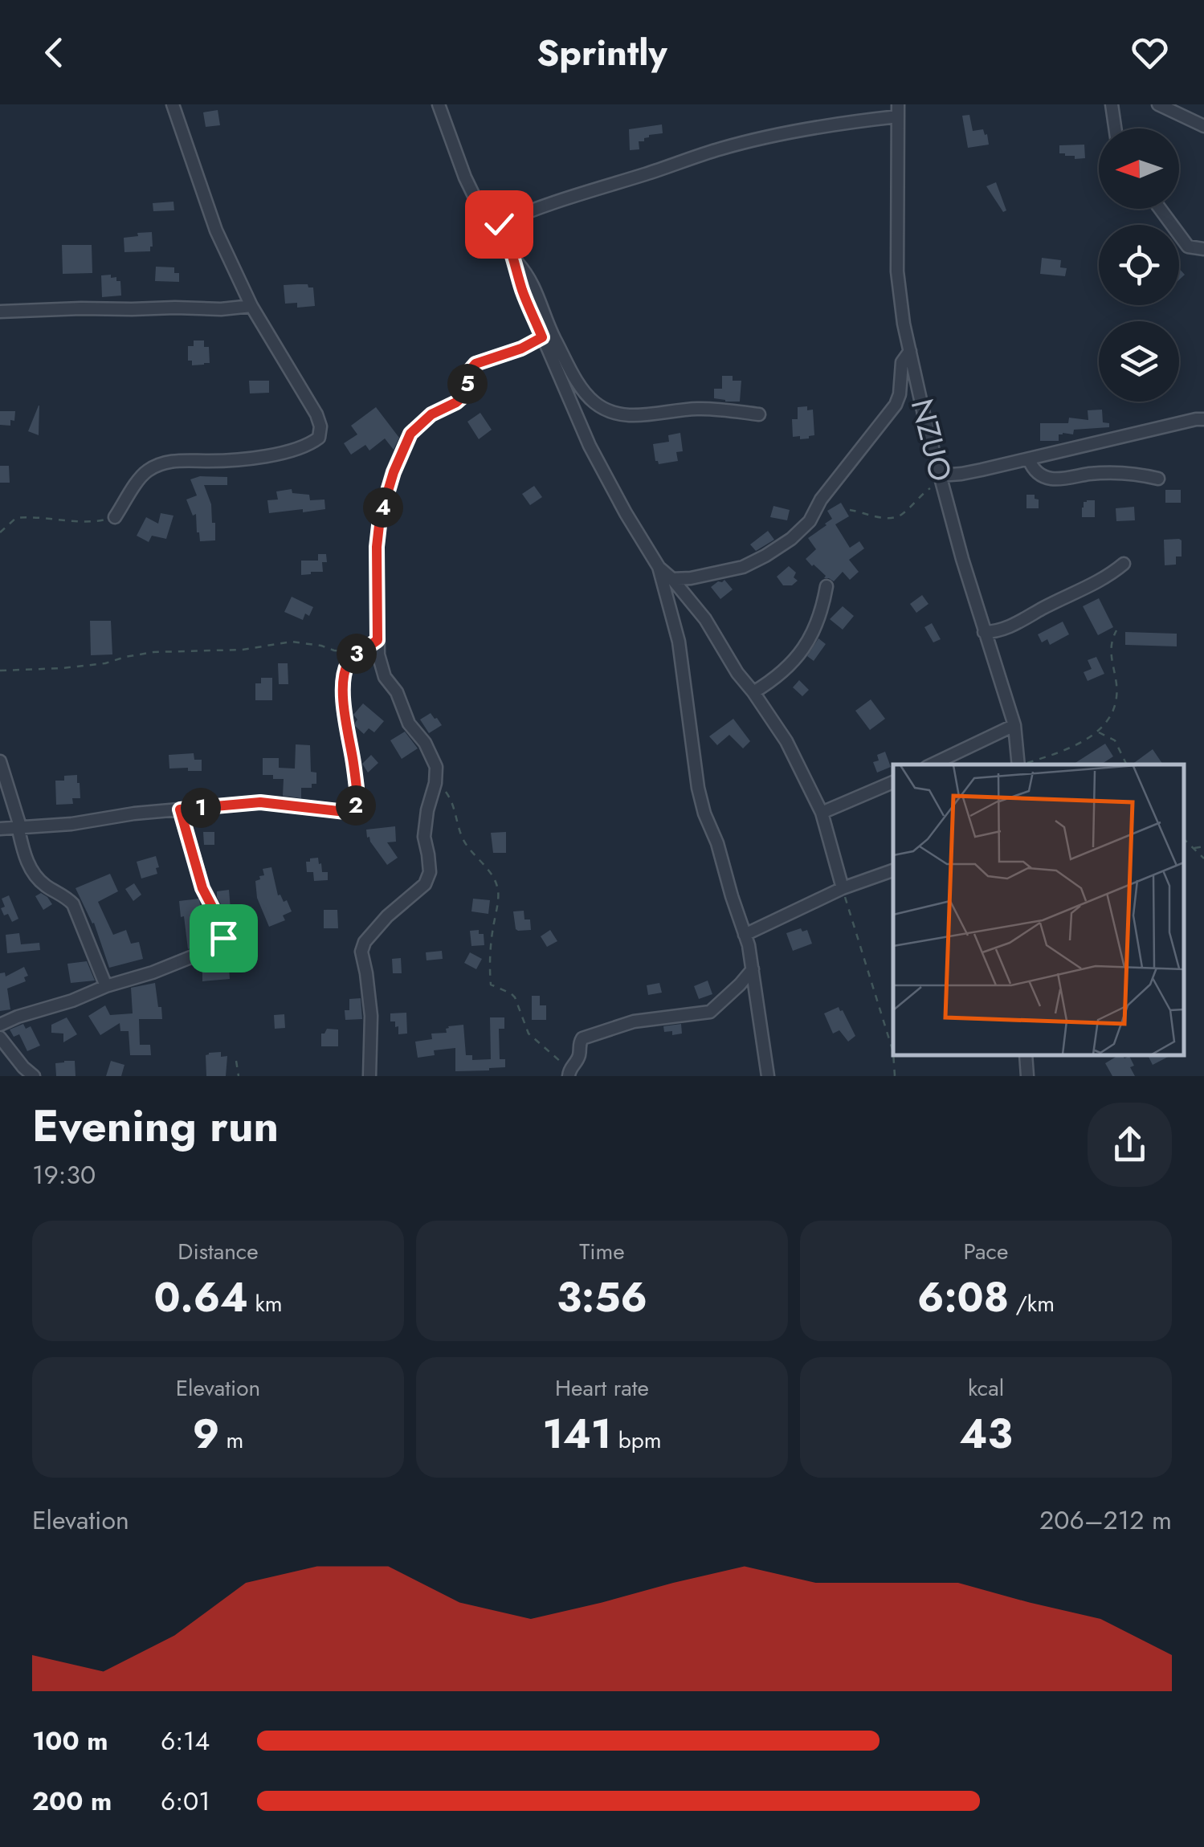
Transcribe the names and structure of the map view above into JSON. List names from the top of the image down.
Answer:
{
  "streets": {
    "street": ["NZUO"]
  },
  "north": "left",
  "page": {
    "header": "Sprintly",
    "pins": [
      "5",
      "4",
      "3",
      "2",
      "1"
    ],
    "heading": ["Evening run", "19:30"],
    "stats": [
      ["Distance", "0.64 km"],
      ["Time", "3:56"],
      ["Pace", "6:08 /km"],
      ["Elevation", "9 m"],
      ["Heart rate", "141 bpm"],
      ["kcal", "43"]
    ],
    "chart": ["Elevation", "206–212 m"],
    "list": [
      {
        "name": "100 m",
        "note": "6:14"
      },
      {
        "name": "200 m",
        "note": "6:01"
      }
    ]
  }
}
